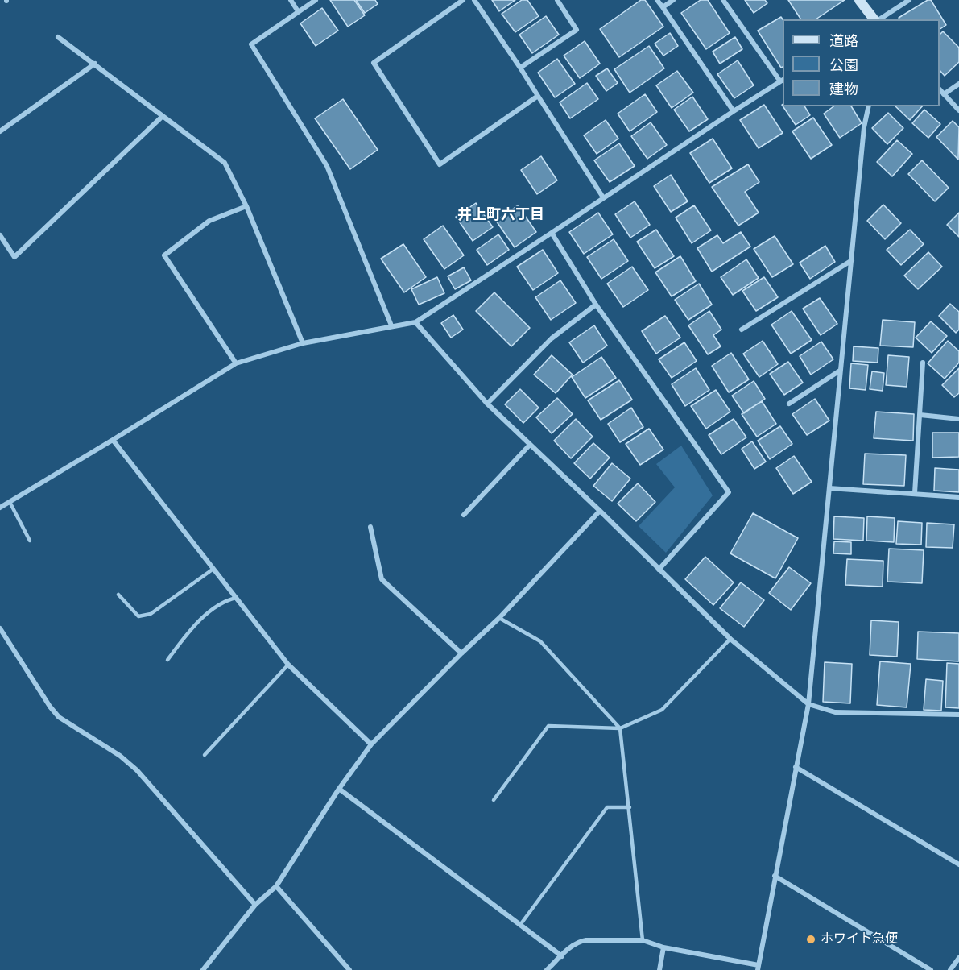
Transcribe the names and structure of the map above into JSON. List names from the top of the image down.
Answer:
{
  "districts": ["井上町六丁目"],
  "places": ["ホワイト急便"],
  "legend": ["道路", "公園", "建物"]
}
